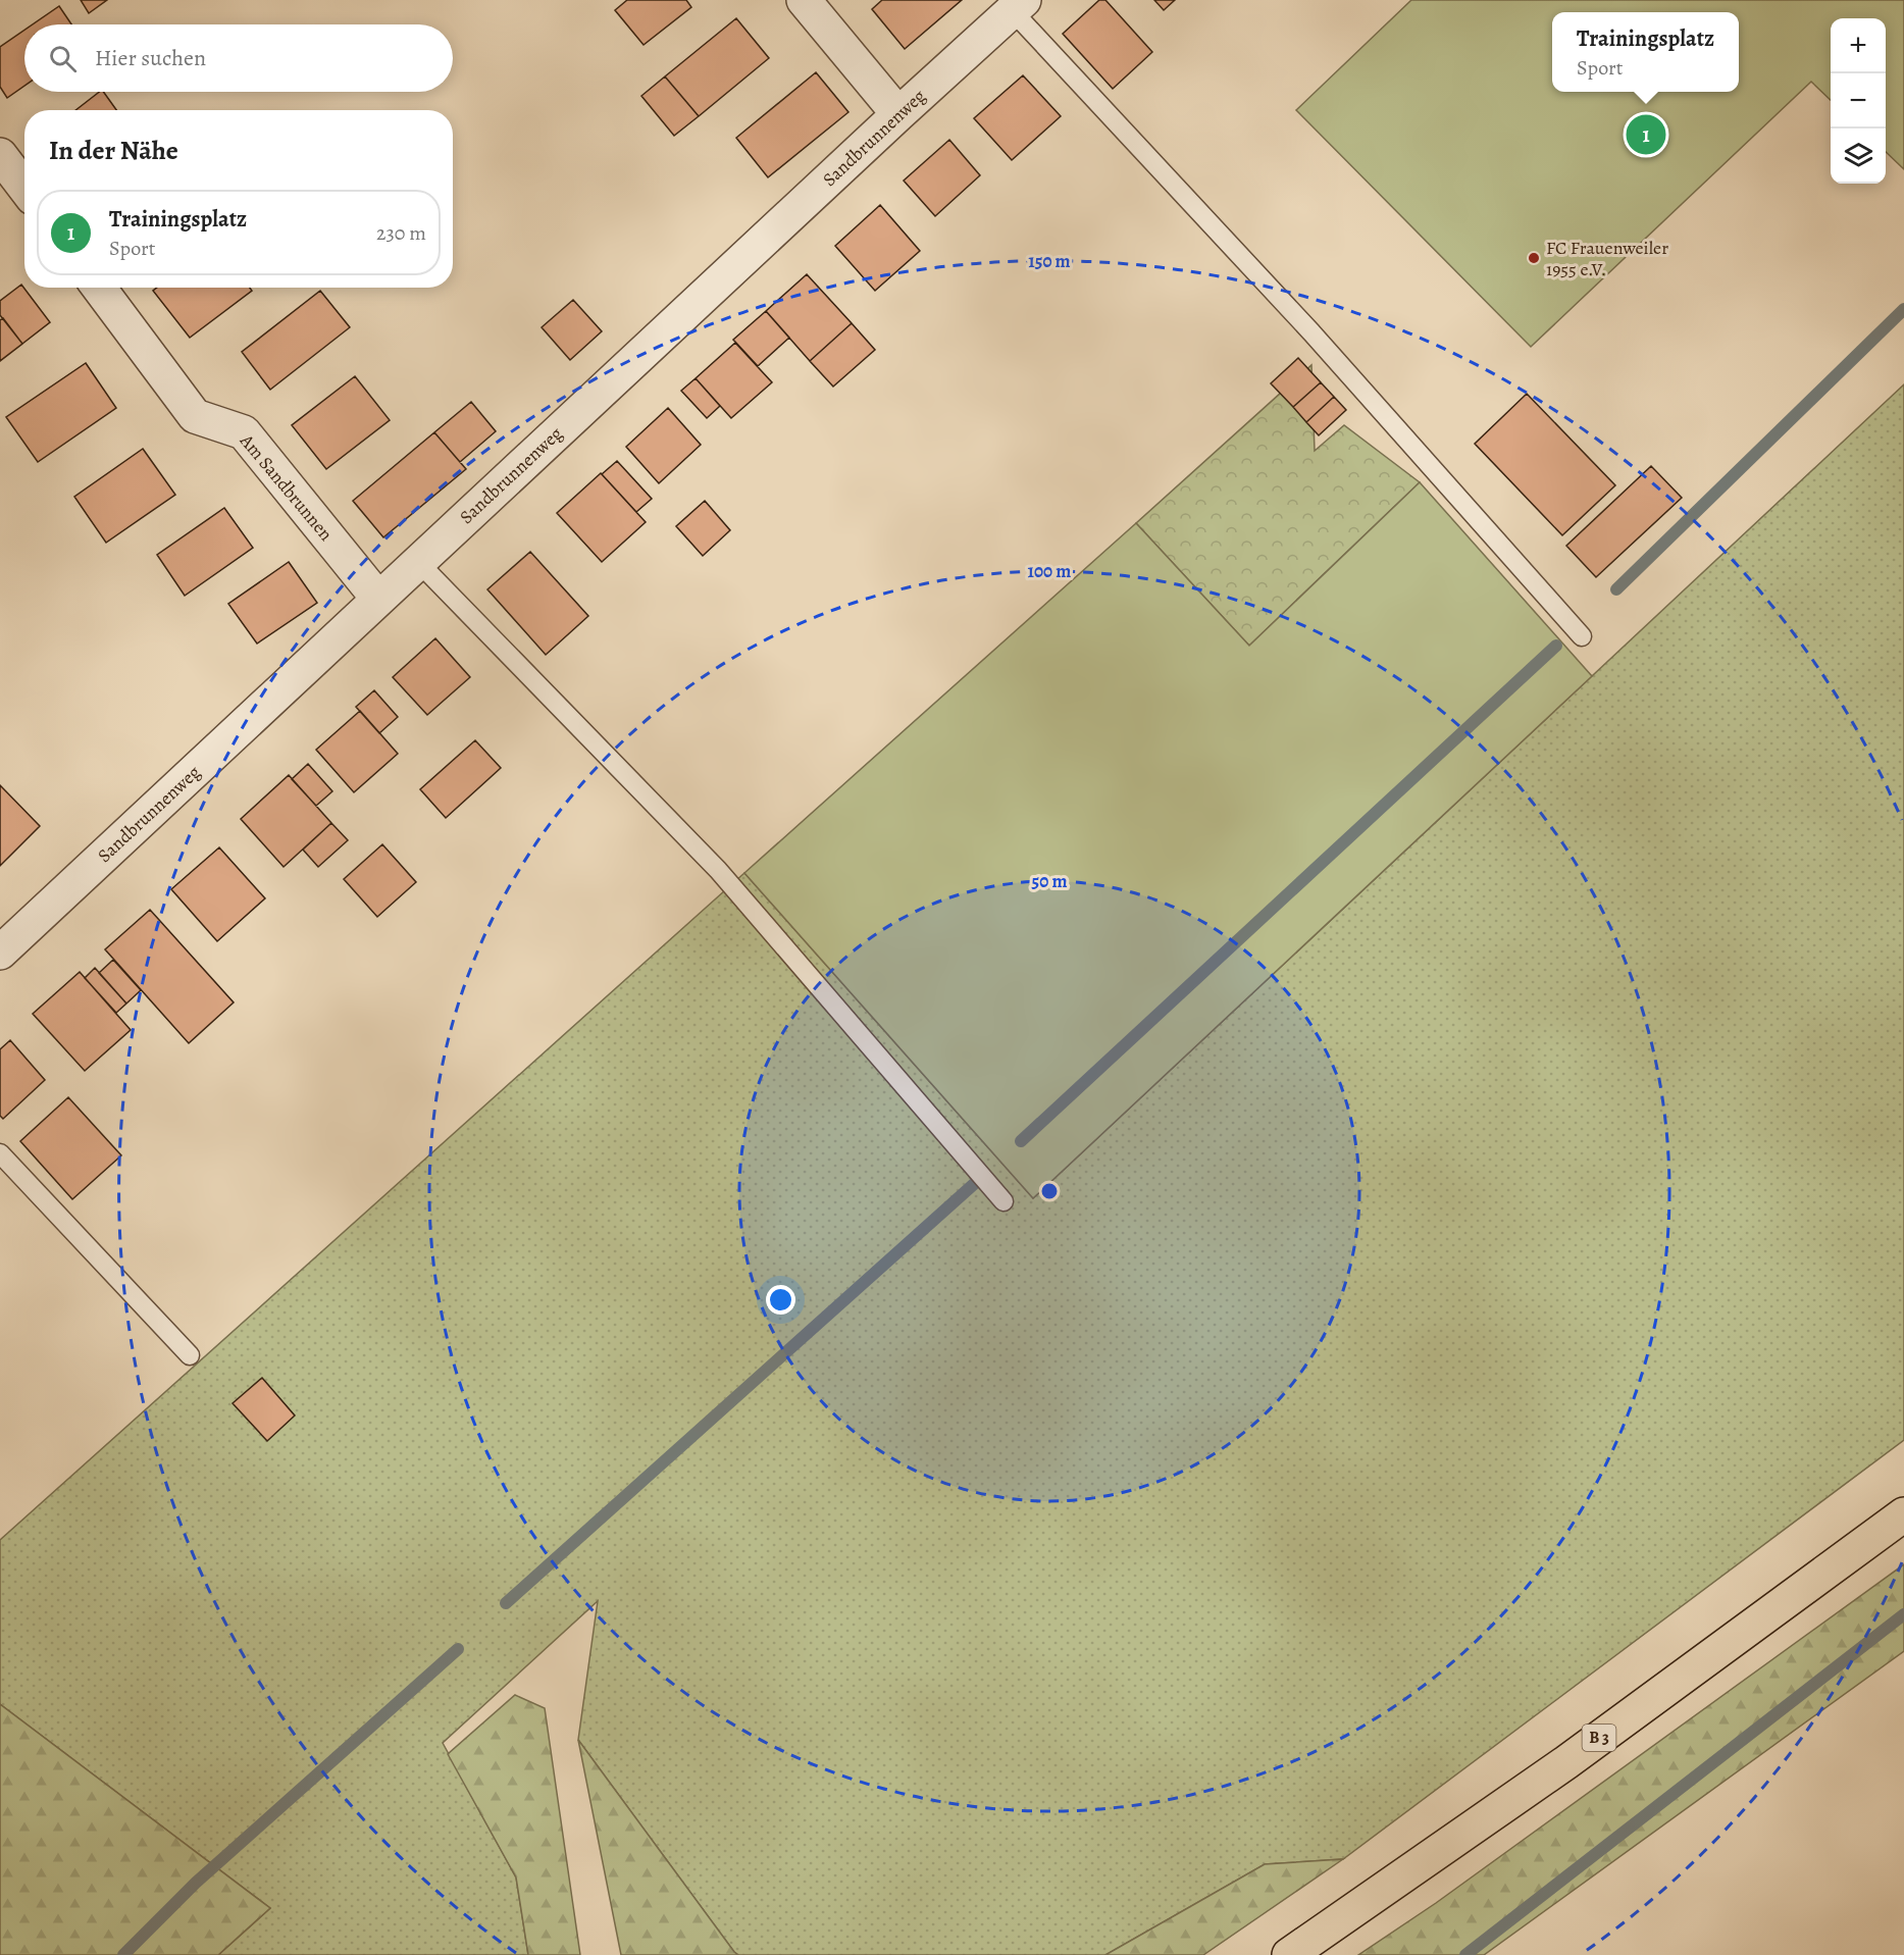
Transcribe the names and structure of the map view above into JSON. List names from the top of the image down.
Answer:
{
  "streets": {
    "main road": ["B 3"],
    "street": ["Sandbrunnenweg", "Am Sandbrunnen"]
  },
  "crossings": [
    ["Sandbrunnenweg", "Am Sandbrunnen"]
  ],
  "places": ["FC Frauenweiler 1955 e.V."],
  "page": {
    "popup": ["Trainingsplatz", "Sport"],
    "map_buttons": ["+", "−"],
    "search": "Hier suchen",
    "heading": "In der Nähe",
    "pins": "1",
    "list": [
      {
        "mark": "1",
        "name": "Trainingsplatz",
        "note": "Sport",
        "value": "230 m"
      }
    ]
  },
  "rings": ["150 m", "100 m", "50 m"]
}
